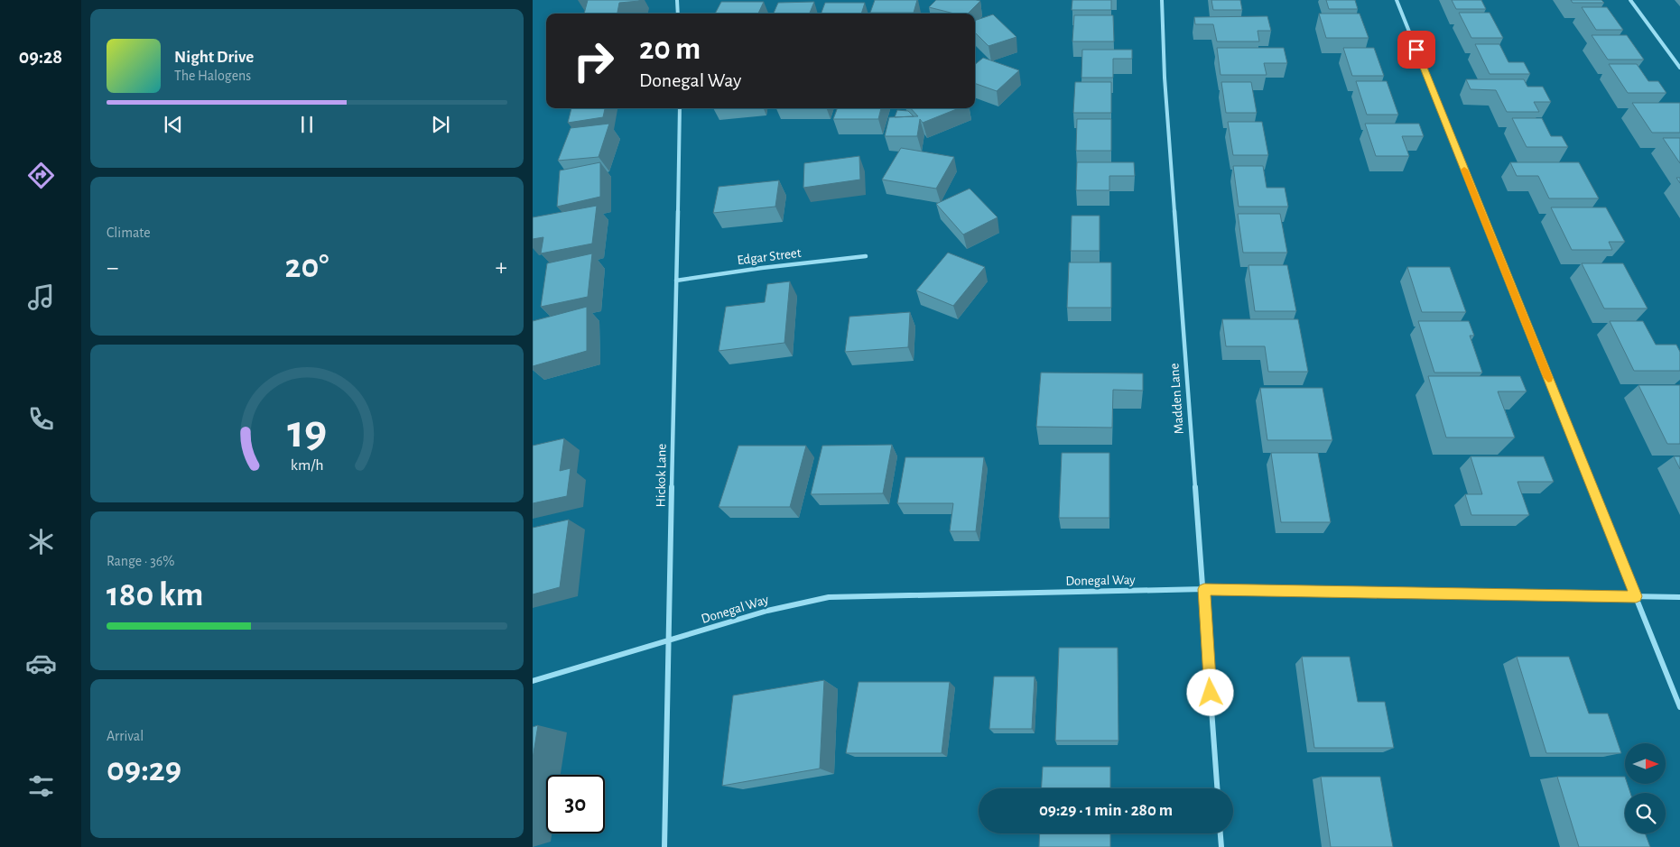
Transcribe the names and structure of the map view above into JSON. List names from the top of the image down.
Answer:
{
  "streets": {
    "street": [
      "Edgar Street",
      "Madden Lane",
      "Hickok Lane",
      "Donegal Way"
    ]
  },
  "crossings": [
    ["Edgar Street", "Hickok Lane"],
    ["Madden Lane", "Donegal Way"],
    ["Hickok Lane", "Donegal Way"]
  ],
  "north": "right",
  "page": {
    "tabs": "09:28",
    "turn": ["20 m", "Donegal Way"],
    "song": ["Night Drive", "The Halogens"],
    "tile": [
      "Climate",
      ["Range · 36%", "180 km"],
      ["Arrival", "09:29"]
    ],
    "heat": ["−", "20°", "+"],
    "limit": "30",
    "trip": "09:29 · 1 min · 280 m",
    "gauge": ["19", "km/h"]
  }
}
